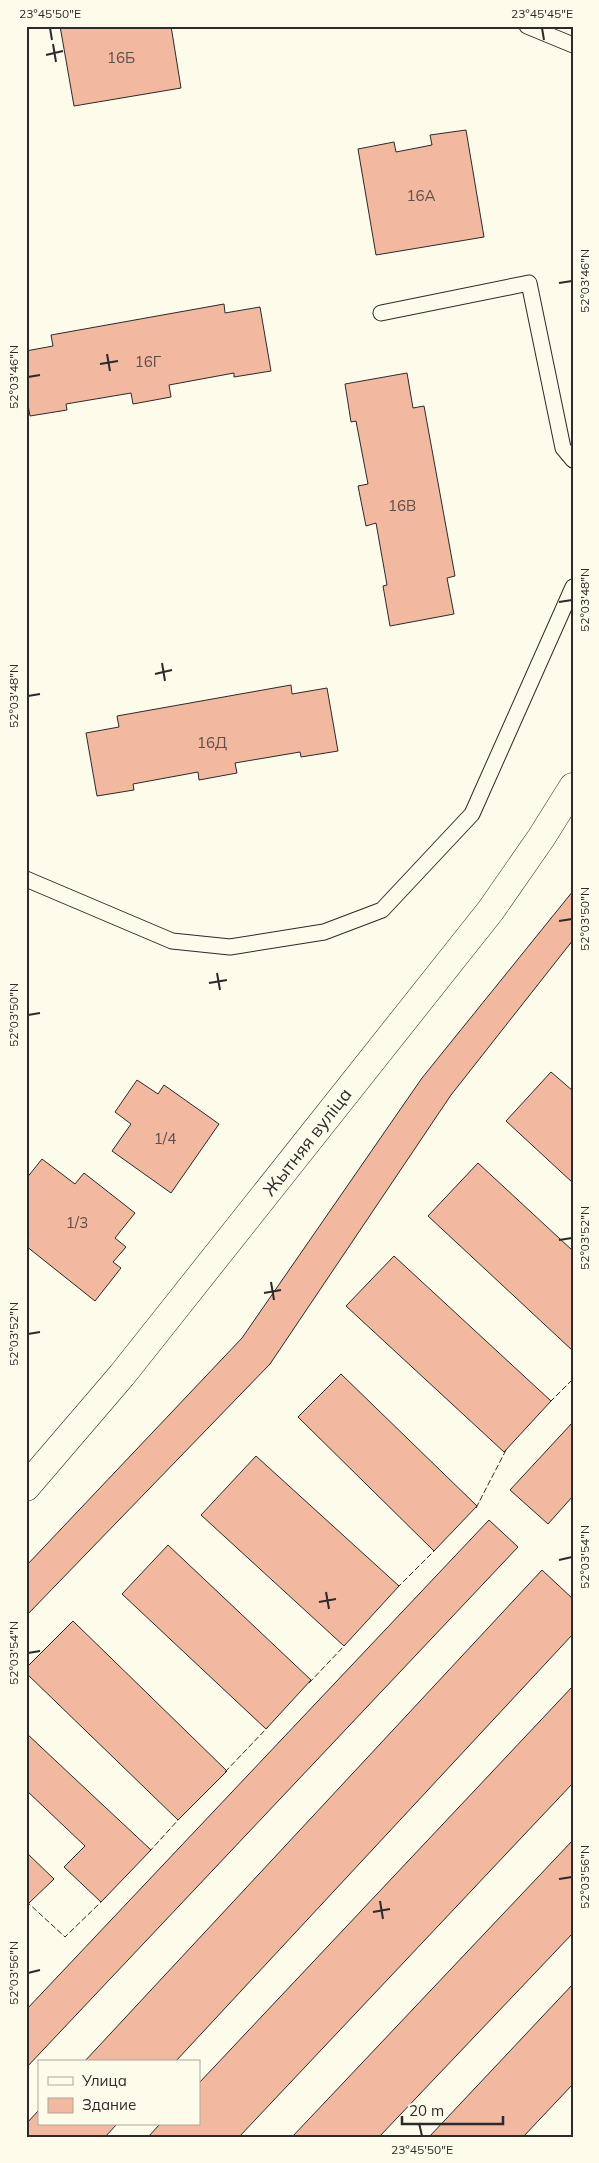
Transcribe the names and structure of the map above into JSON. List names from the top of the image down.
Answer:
{
  "streets": {
    "street": ["Жытняя вуліца"]
  },
  "house_numbers": [
    "16Б",
    "16А",
    "16Г",
    "16В",
    "16Д",
    "1/4",
    "1/3"
  ],
  "legend": ["Улица", "Здание"],
  "scale_bar": "20 m",
  "coordinates": [
    "23°45'50\"E",
    "23°45'45\"E",
    "52°03'46\"N",
    "52°03'48\"N",
    "52°03'50\"N",
    "52°03'52\"N",
    "52°03'54\"N",
    "52°03'56\"N"
  ]
}
